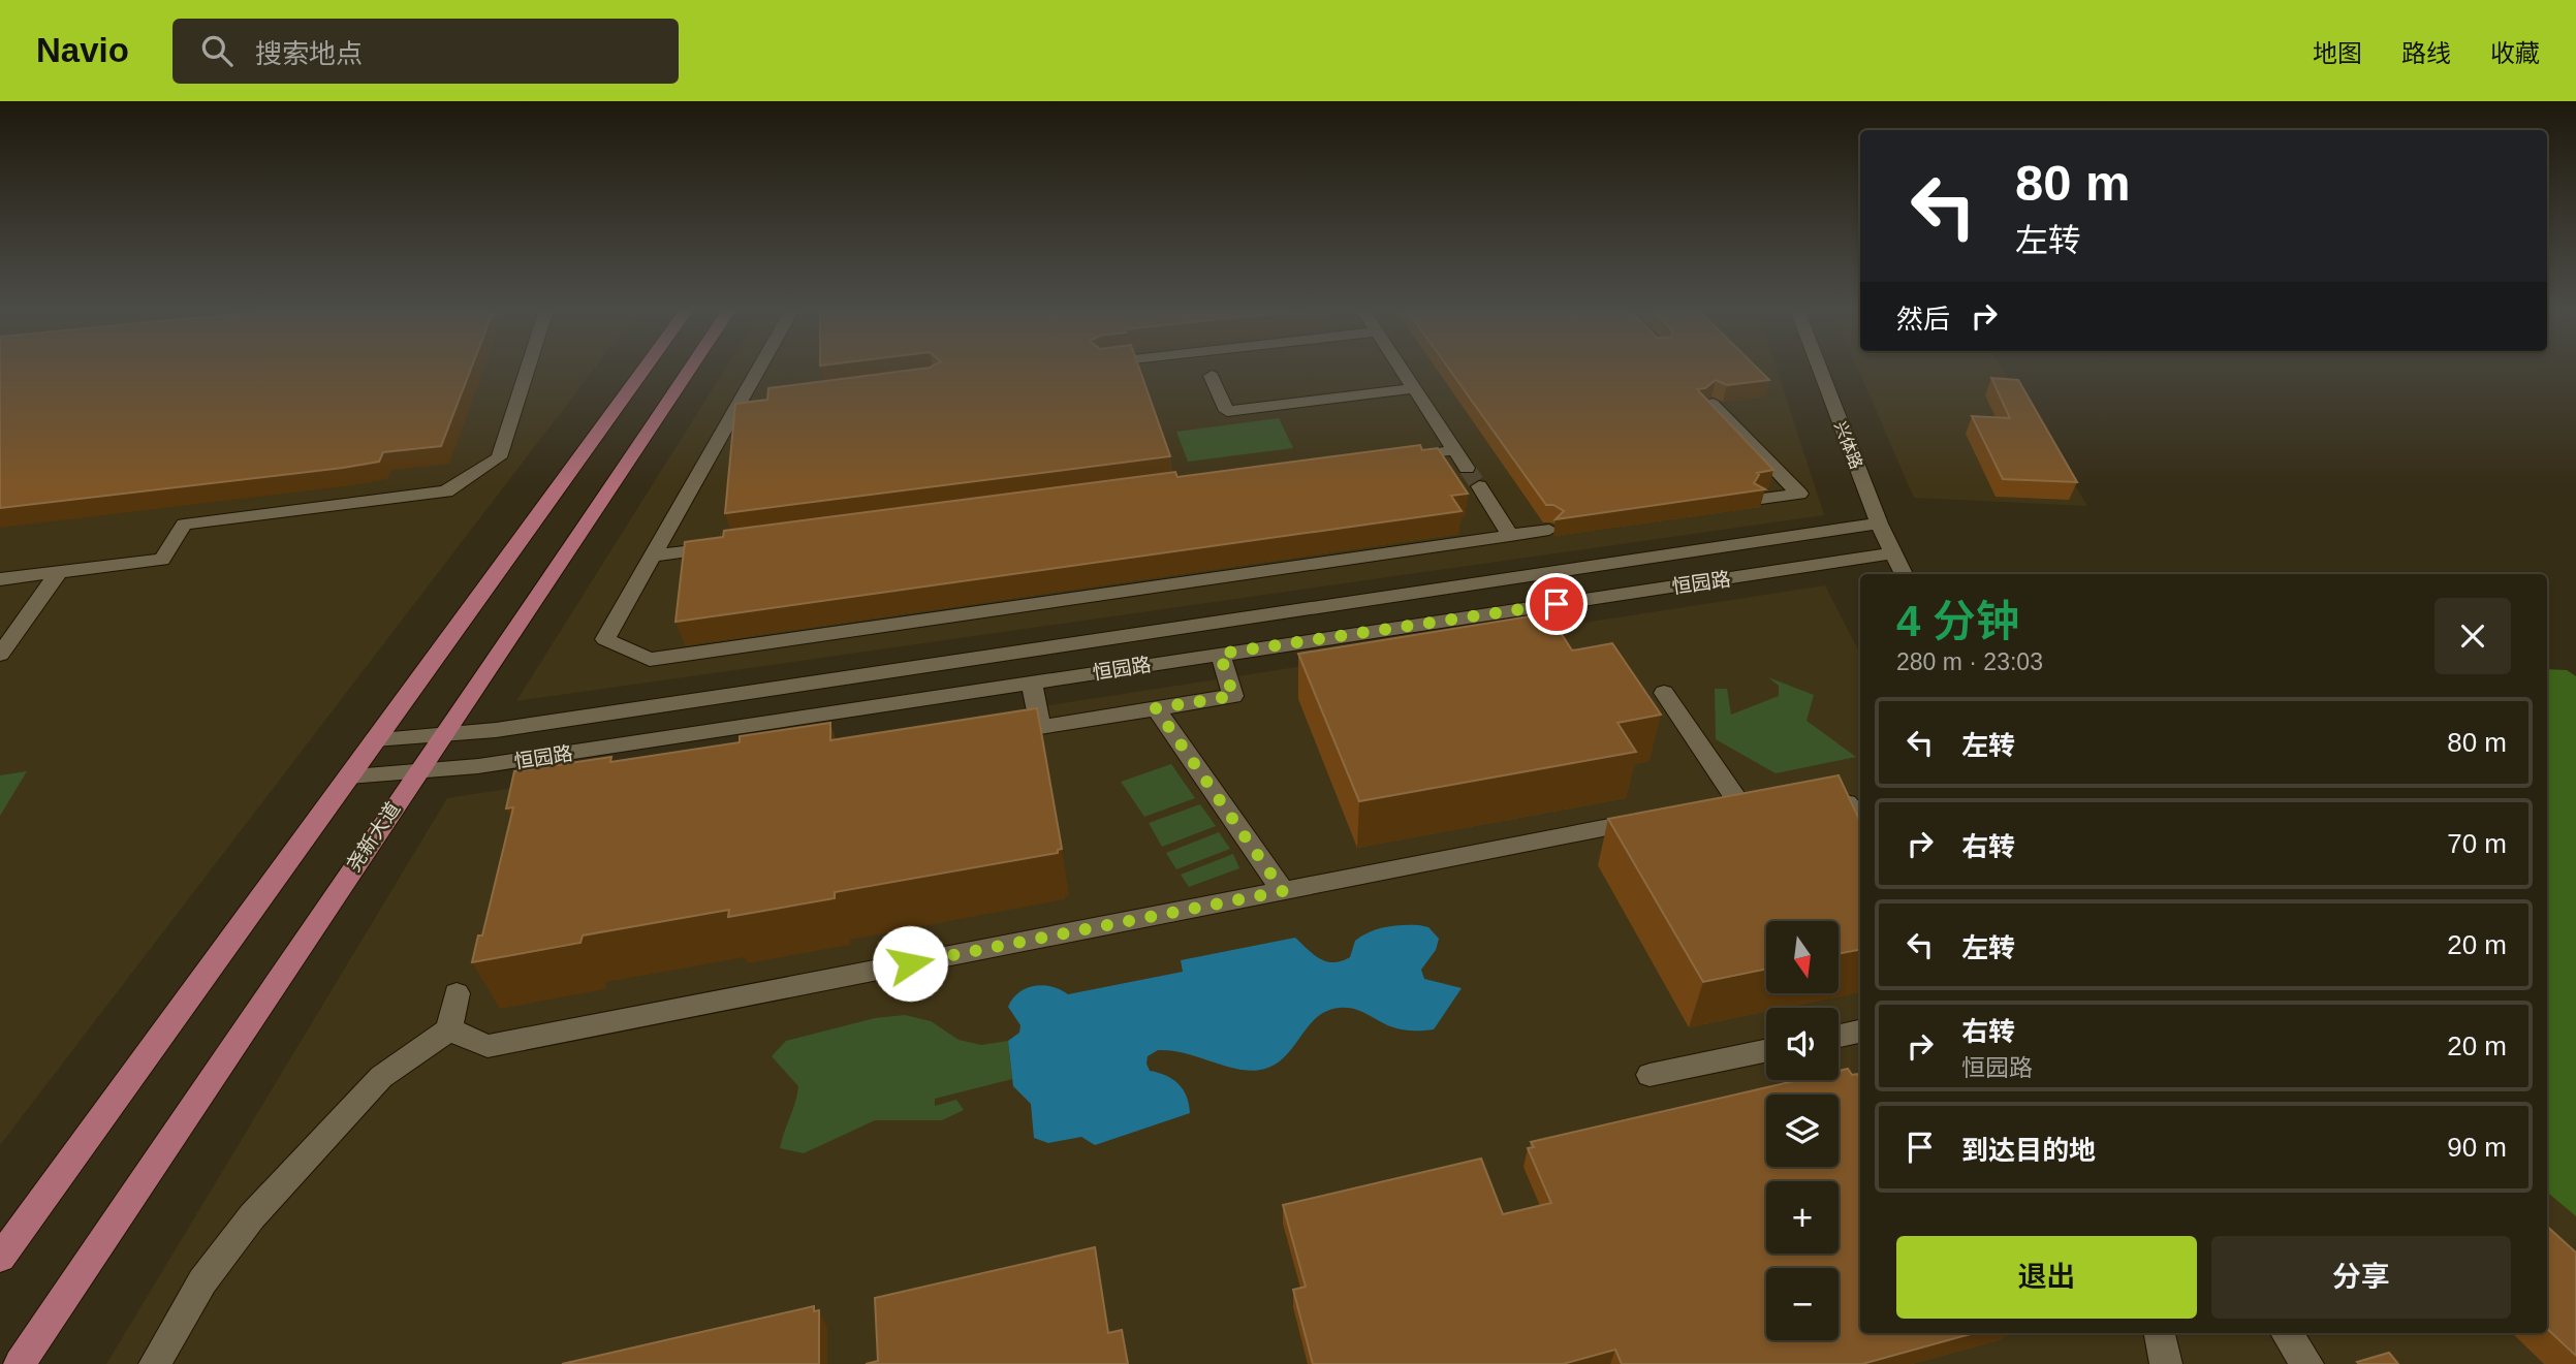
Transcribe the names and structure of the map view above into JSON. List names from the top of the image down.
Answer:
{
  "streets": {
    "main road": ["尧新大道"],
    "street": ["兴体路", "恒园路"]
  },
  "crossings": [
    ["兴体路", "恒园路"],
    ["恒园路", "尧新大道"]
  ],
  "north": "bottom",
  "page": {
    "header": "Navio",
    "search": "搜索地点",
    "nav": ["地图", "路线", "收藏"],
    "turn": ["80 m", "左转"],
    "then": "然后",
    "heading": ["4 分钟", "280 m · 23:03"],
    "list": [
      {
        "name": "左转",
        "value": "80 m"
      },
      {
        "name": "右转",
        "value": "70 m"
      },
      {
        "name": "左转",
        "value": "20 m"
      },
      {
        "name": "右转",
        "note": "恒园路",
        "value": "20 m"
      },
      {
        "name": "到达目的地",
        "value": "90 m"
      }
    ],
    "map_buttons": ["+", "−"],
    "buttons": ["退出", "分享"]
  }
}
